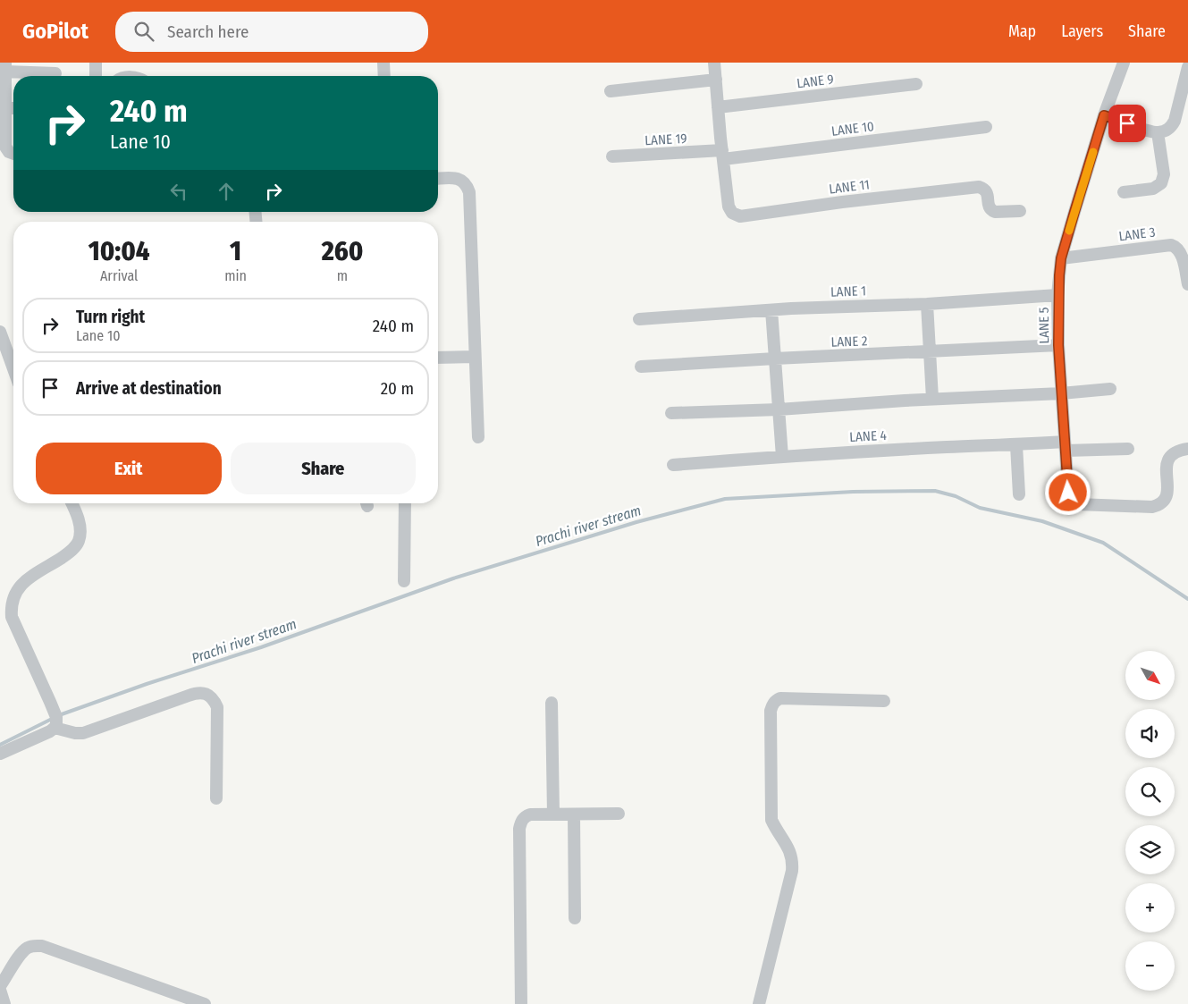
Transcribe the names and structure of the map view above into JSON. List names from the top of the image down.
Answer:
{
  "streets": {
    "street": [
      "LANE 9",
      "LANE 10",
      "LANE 19",
      "LANE 11",
      "LANE 3",
      "LANE 1",
      "LANE 5",
      "LANE 2",
      "LANE 4"
    ]
  },
  "crossings": [
    ["LANE 10", "LANE 19"],
    ["LANE 10", "LANE 11"],
    ["LANE 19", "LANE 11"],
    ["LANE 3", "LANE 5"],
    ["LANE 1", "LANE 5"],
    ["LANE 5", "LANE 2"],
    ["LANE 5", "LANE 4"]
  ],
  "water": ["Prachi river stream"],
  "north": "bottom right",
  "page": {
    "header": "GoPilot",
    "search": "Search here",
    "nav": ["Map", "Layers", "Share"],
    "turn": ["240 m", "Lane 10"],
    "eta": [
      "10:04",
      "Arrival",
      "1",
      "min",
      "260",
      "m"
    ],
    "list": [
      {
        "name": "Turn right",
        "note": "Lane 10",
        "value": "240 m"
      },
      {
        "name": "Arrive at destination",
        "value": "20 m"
      }
    ],
    "buttons": ["Exit", "Share"],
    "map_buttons": ["+", "−"]
  }
}
